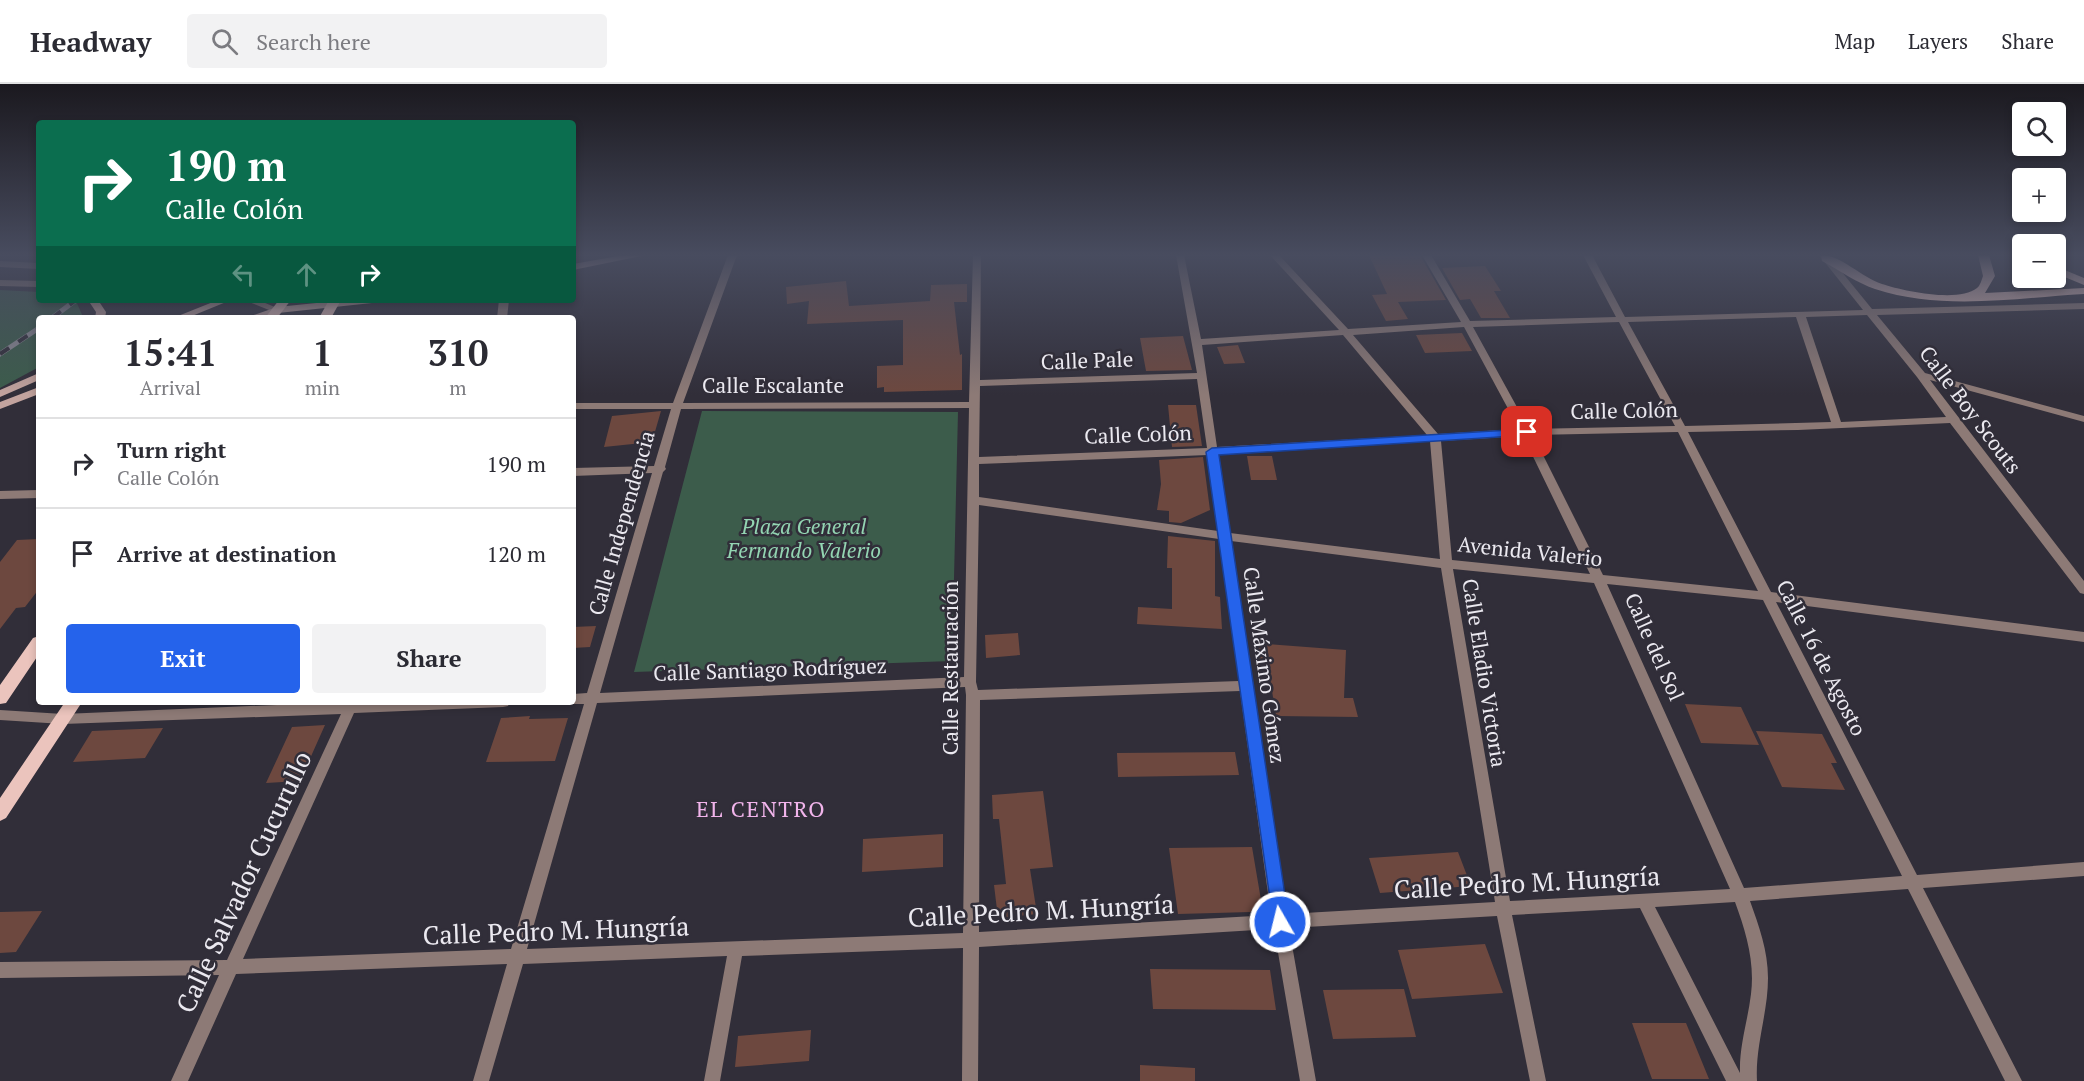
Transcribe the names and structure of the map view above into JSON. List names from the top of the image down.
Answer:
{
  "streets": {
    "street": [
      "Calle Pale",
      "Calle Escalante",
      "Calle Boy Scouts",
      "Calle Colón",
      "Calle Independencia",
      "Avenida Valerio",
      "Calle del Sol",
      "Calle 16 de Agosto",
      "Calle Máximo Gómez",
      "Calle Restauración",
      "Calle Santiago Rodríguez",
      "Calle Eladio Victoria",
      "Calle Salvador Cucurullo",
      "Calle Pedro M. Hungría"
    ]
  },
  "crossings": [
    ["Calle Pale", "Calle Máximo Gómez"],
    ["Calle Pale", "Calle Restauración"],
    ["Calle Escalante", "Calle Independencia"],
    ["Calle Escalante", "Calle Restauración"],
    ["Calle Boy Scouts", "Calle Colón"],
    ["Calle Colón", "Calle del Sol"],
    ["Calle Colón", "Calle 16 de Agosto"],
    ["Calle Colón", "Calle Máximo Gómez"],
    ["Calle Colón", "Calle Restauración"],
    ["Calle Colón", "Calle Eladio Victoria"],
    ["Calle Independencia", "Calle Santiago Rodríguez"],
    ["Calle Independencia", "Calle Pedro M. Hungría"],
    ["Avenida Valerio", "Calle del Sol"],
    ["Avenida Valerio", "Calle 16 de Agosto"],
    ["Avenida Valerio", "Calle Máximo Gómez"],
    ["Avenida Valerio", "Calle Restauración"],
    ["Avenida Valerio", "Calle Eladio Victoria"],
    ["Calle del Sol", "Calle Pedro M. Hungría"],
    ["Calle 16 de Agosto", "Calle Pedro M. Hungría"],
    ["Calle Máximo Gómez", "Calle Santiago Rodríguez"],
    ["Calle Máximo Gómez", "Calle Pedro M. Hungría"],
    ["Calle Restauración", "Calle Santiago Rodríguez"],
    ["Calle Restauración", "Calle Pedro M. Hungría"],
    ["Calle Eladio Victoria", "Calle Pedro M. Hungría"],
    ["Calle Salvador Cucurullo", "Calle Pedro M. Hungría"]
  ],
  "districts": ["EL CENTRO"],
  "parks": ["Plaza General Fernando Valerio"],
  "page": {
    "header": "Headway",
    "search": "Search here",
    "nav": ["Map", "Layers", "Share"],
    "map_buttons": ["+", "−"],
    "turn": ["190 m", "Calle Colón"],
    "eta": [
      "15:41",
      "Arrival",
      "1",
      "min",
      "310",
      "m"
    ],
    "list": [
      {
        "name": "Turn right",
        "note": "Calle Colón",
        "value": "190 m"
      },
      {
        "name": "Arrive at destination",
        "value": "120 m"
      }
    ],
    "buttons": ["Exit", "Share"]
  }
}
